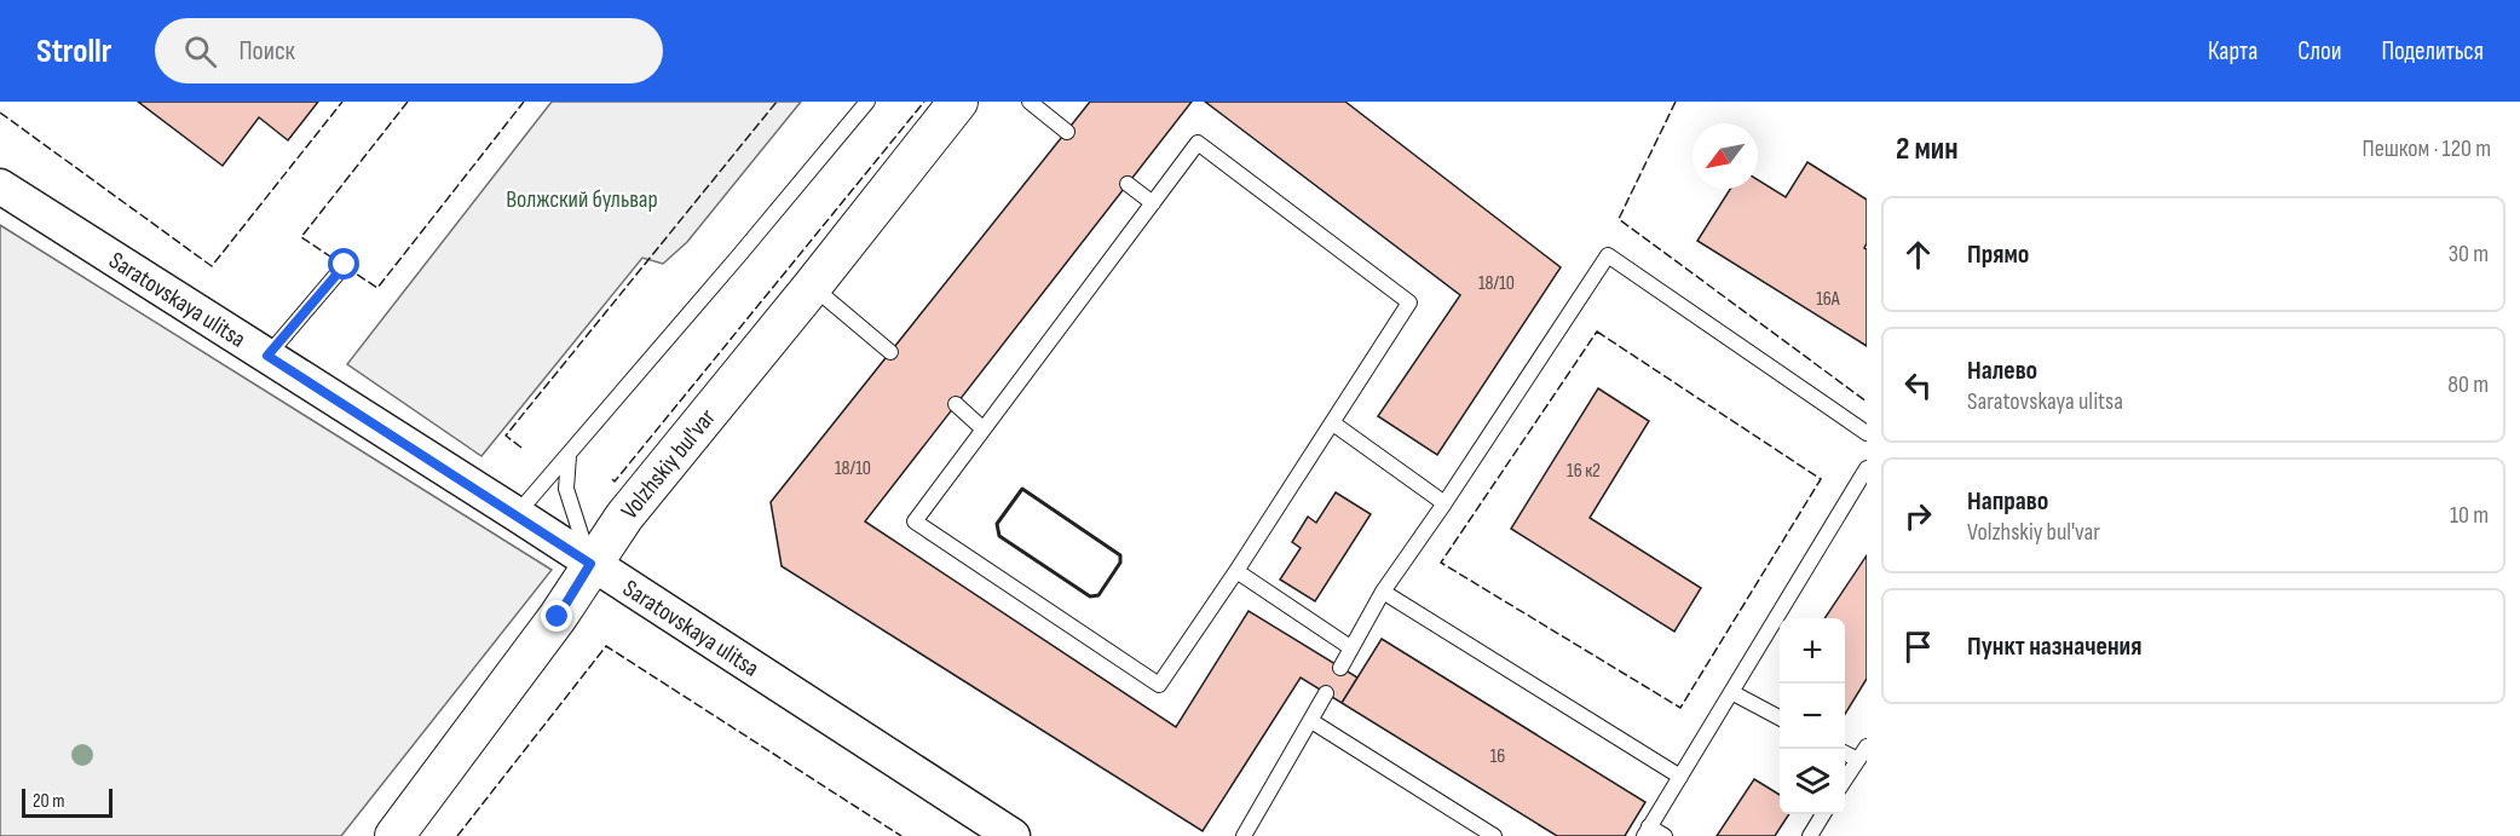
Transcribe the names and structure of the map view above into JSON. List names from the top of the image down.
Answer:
{
  "streets": {
    "main road": ["Volzhskiy bul'var"],
    "street": ["Saratovskaya ulitsa"]
  },
  "crossings": [
    ["Saratovskaya ulitsa", "Volzhskiy bul'var"]
  ],
  "parks": ["Волжский бульвар"],
  "house_numbers": [
    "18/10",
    "16А",
    "18/10",
    "16 к2",
    "16"
  ],
  "scale_bar": "20 m",
  "north": "bottom left",
  "page": {
    "header": "Strollr",
    "search": "Поиск",
    "nav": ["Карта", "Слои", "Поделиться"],
    "heading": ["2 мин", "Пешком · 120 m"],
    "list": [
      ["Прямо", "30 m"],
      ["Налево", "Saratovskaya ulitsa", "80 m"],
      ["Направо", "Volzhskiy bul'var", "10 m"],
      "Пункт назначения"
    ],
    "map_buttons": ["+", "−"],
    "scale": "20 m"
  }
}
